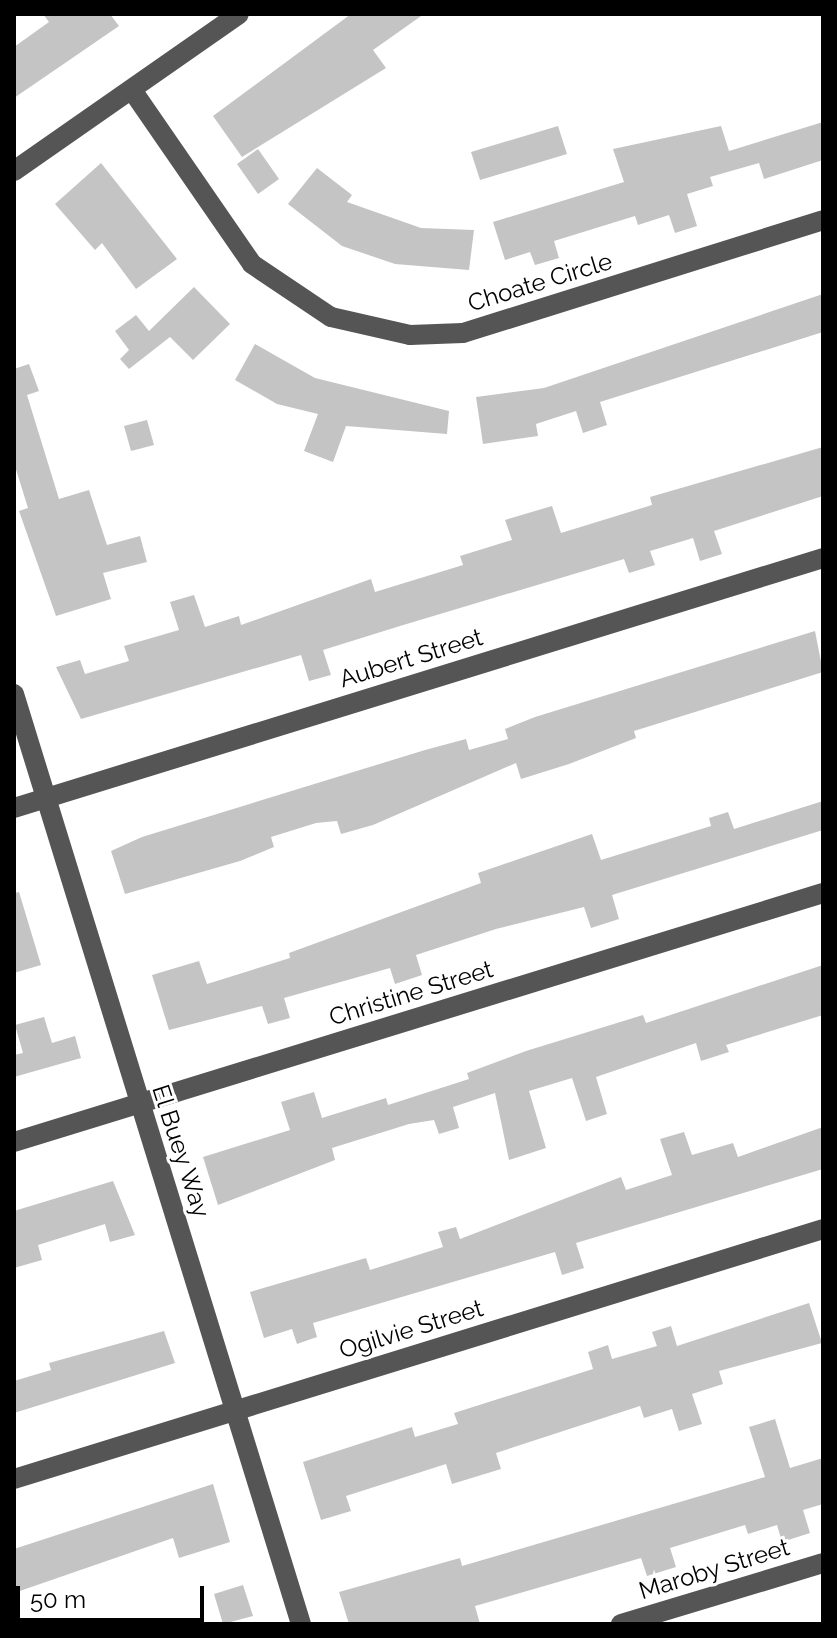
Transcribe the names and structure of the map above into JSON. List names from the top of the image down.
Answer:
{
  "streets": {
    "street": [
      "Choate Circle",
      "Aubert Street",
      "Christine Street",
      "El Buey Way",
      "Ogilvie Street",
      "Maroby Street"
    ]
  },
  "crossings": [
    ["Aubert Street", "El Buey Way"],
    ["Christine Street", "El Buey Way"],
    ["El Buey Way", "Ogilvie Street"]
  ],
  "scale_bar": "50 m"
}
